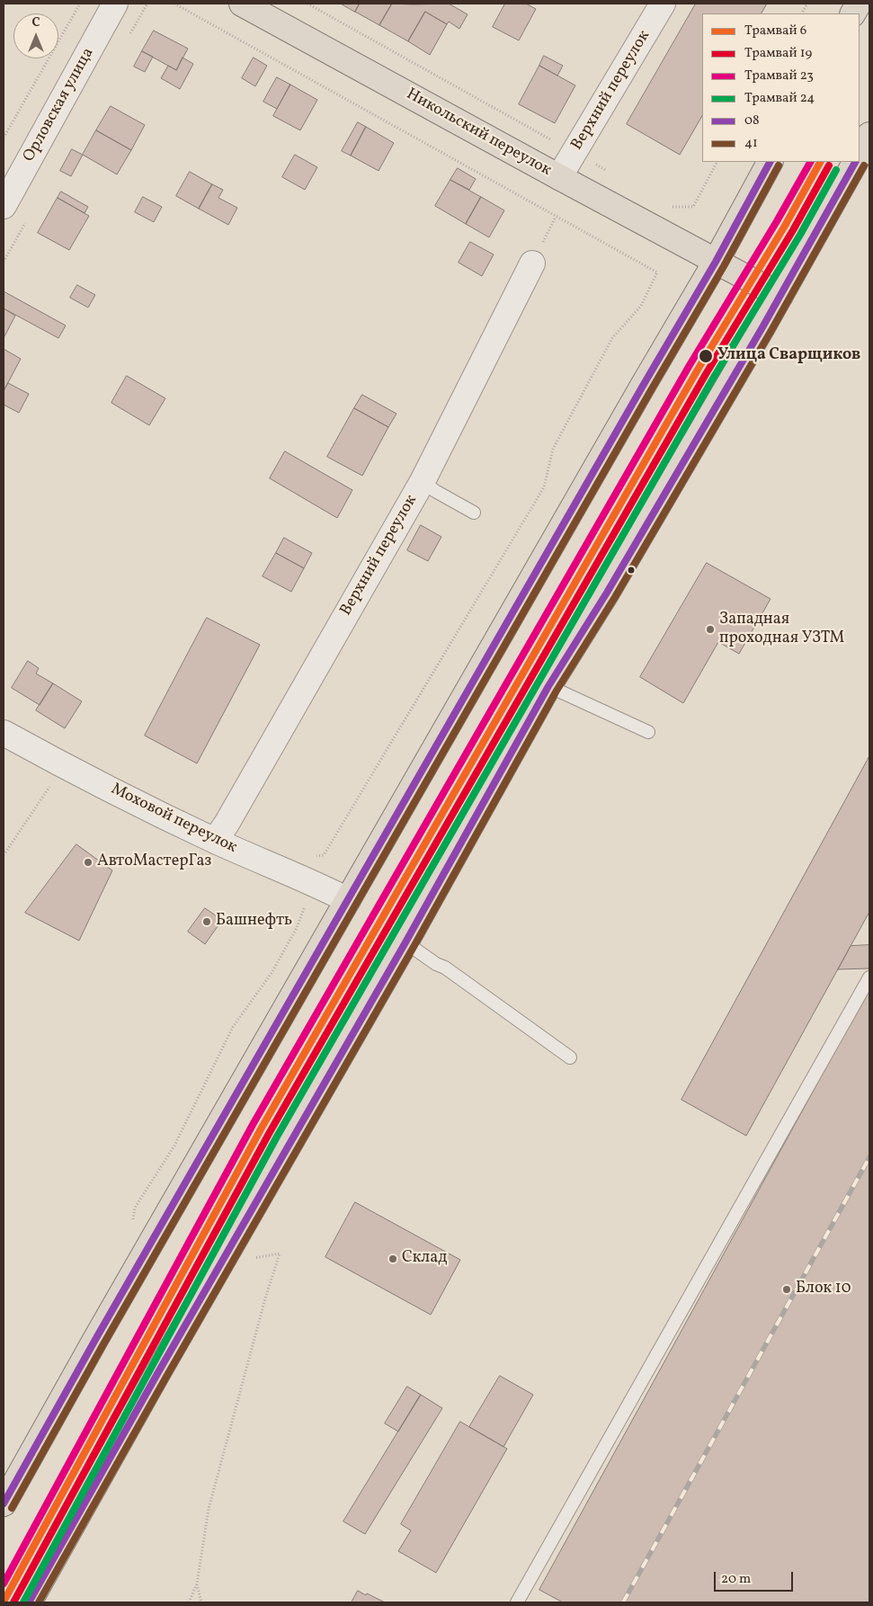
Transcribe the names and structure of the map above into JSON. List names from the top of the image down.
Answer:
{
  "streets": {
    "main road": ["Никольский переулок"],
    "street": ["Верхний переулок", "Орловская улица", "Моховой переулок"]
  },
  "crossings": [
    ["Верхний переулок", "Никольский переулок"],
    ["Верхний переулок", "Моховой переулок"]
  ],
  "places": [
    "Улица Сварщиков",
    "Западная проходная УЗТМ",
    "АвтоМастерГаз",
    "Башнефть",
    "Склад",
    "Блок 10"
  ],
  "lines": [
    "tram line 6",
    "tram line 23",
    "transit line 08",
    "tram line 19",
    "transit line 41",
    "tram line 24"
  ],
  "legend": [
    "Трамвай 6",
    "Трамвай 19",
    "Трамвай 23",
    "Трамвай 24",
    "08",
    "41"
  ],
  "scale_bar": "20 m",
  "north": "top"
}
